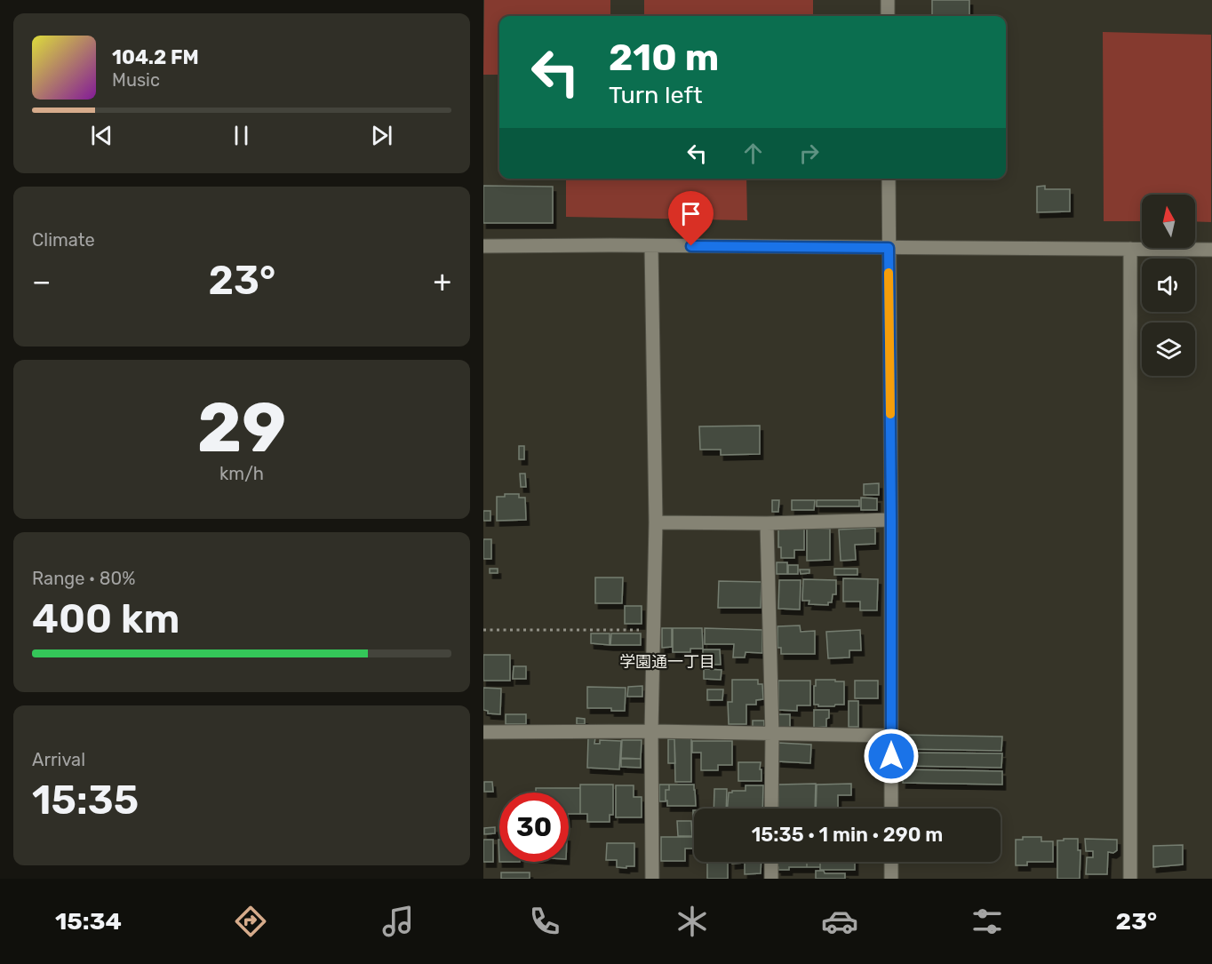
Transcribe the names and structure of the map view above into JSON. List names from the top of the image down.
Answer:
{
  "districts": ["学園通一丁目"],
  "north": "top",
  "page": {
    "turn": ["210 m", "Turn left"],
    "song": ["104.2 FM", "Music"],
    "tile": [
      "Climate",
      ["29", "km/h"],
      ["Range · 80%", "400 km"],
      ["Arrival", "15:35"]
    ],
    "heat": ["−", "23°", "+"],
    "limit": "30",
    "trip": "15:35 · 1 min · 290 m",
    "tabs": ["15:34", "23°"]
  }
}
